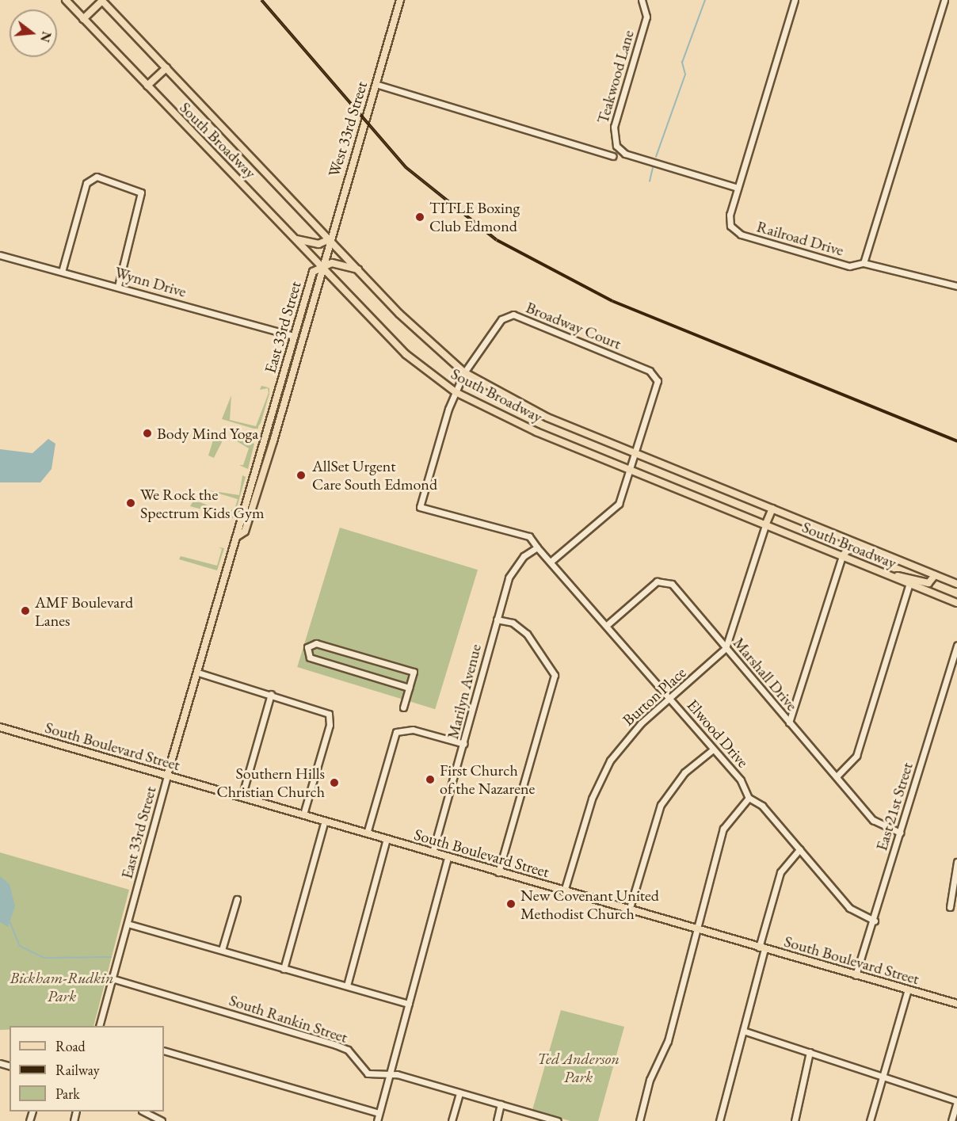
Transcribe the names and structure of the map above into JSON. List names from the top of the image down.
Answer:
{
  "streets": {
    "main road": [
      "West 33rd Street",
      "South Broadway",
      "East 33rd Street",
      "South Boulevard Street"
    ],
    "street": [
      "Teakwood Lane",
      "Railroad Drive",
      "Wynn Drive",
      "Broadway Court",
      "Marshall Drive",
      "Marilyn Avenue",
      "Burton Place",
      "Elwood Drive",
      "East 21st Street",
      "South Rankin Street"
    ]
  },
  "crossings": [
    ["Teakwood Lane", "Railroad Drive"],
    ["West 33rd Street", "South Broadway"],
    ["West 33rd Street", "East 33rd Street"],
    ["South Broadway", "Broadway Court"],
    ["South Broadway", "East 33rd Street"],
    ["South Broadway", "Burton Place"],
    ["Wynn Drive", "East 33rd Street"],
    ["Broadway Court", "Elwood Drive"],
    ["East 33rd Street", "South Boulevard Street"],
    ["East 33rd Street", "South Rankin Street"],
    ["Marshall Drive", "Burton Place"],
    ["Marshall Drive", "Elwood Drive"],
    ["Marshall Drive", "East 21st Street"],
    ["Marilyn Avenue", "Elwood Drive"],
    ["Marilyn Avenue", "South Boulevard Street"],
    ["Burton Place", "Elwood Drive"],
    ["Burton Place", "South Boulevard Street"],
    ["South Boulevard Street", "East 21st Street"]
  ],
  "parks": ["Bickham-Rudkin Park", "Ted Anderson Park"],
  "places": [
    "TITLE Boxing Club Edmond",
    "Body Mind Yoga",
    "AllSet Urgent Care South Edmond",
    "We Rock the Spectrum Kids Gym",
    "AMF Boulevard Lanes",
    "First Church of the Nazarene",
    "Southern Hills Christian Church",
    "New Covenant United Methodist Church"
  ],
  "legend": ["Road", "Railway", "Park"],
  "north": "right"
}
